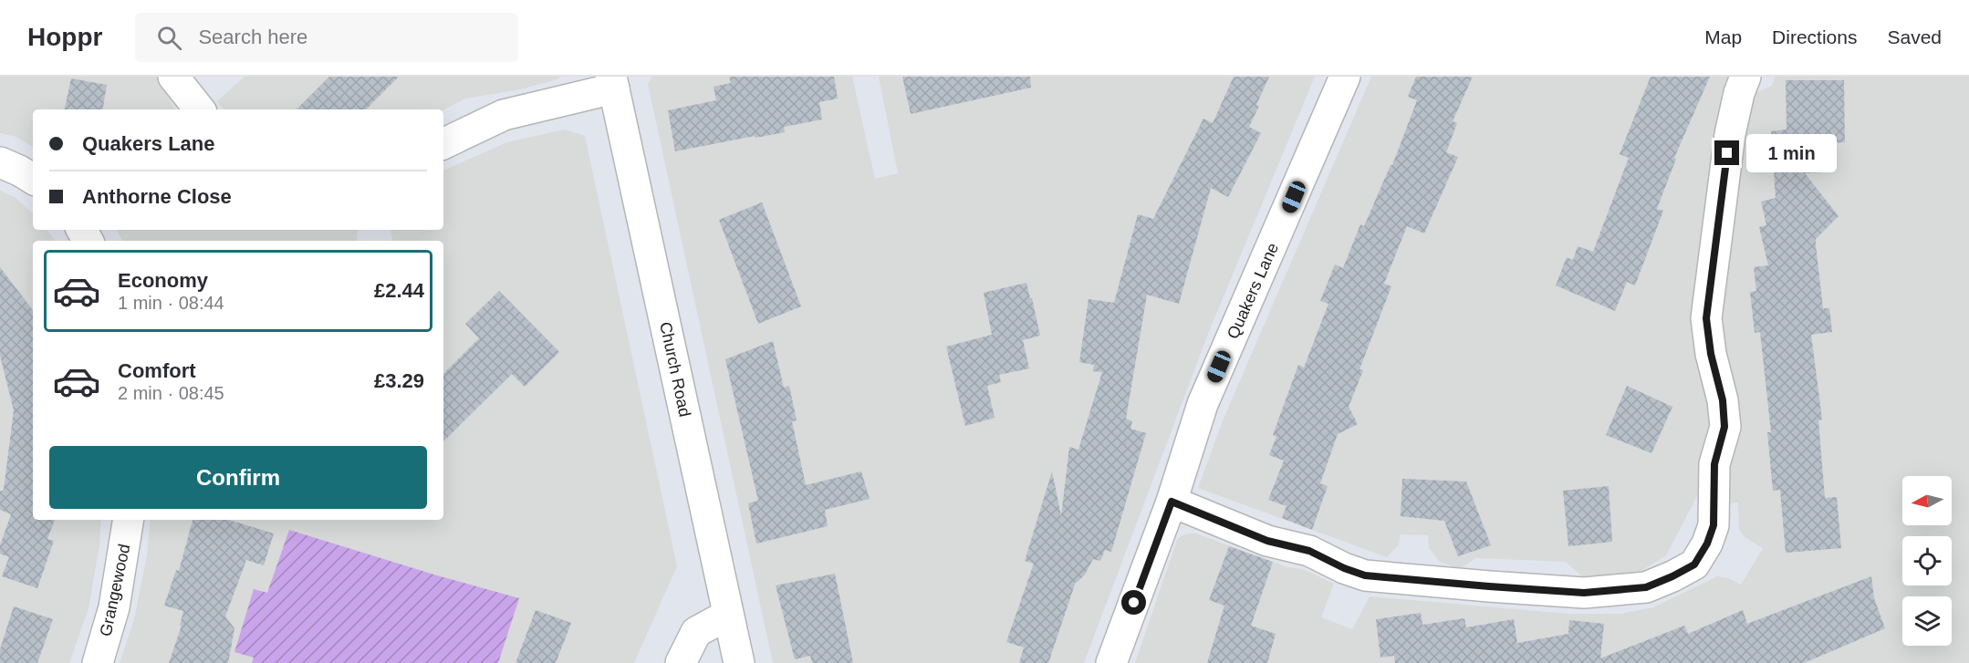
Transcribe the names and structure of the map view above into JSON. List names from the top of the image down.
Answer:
{
  "streets": {
    "street": ["Quakers Lane", "Church Road", "Grangewood"]
  },
  "north": "left",
  "page": {
    "header": "Hoppr",
    "search": "Search here",
    "nav": ["Map", "Directions", "Saved"],
    "banner": ["Quakers Lane", "Anthorne Close"],
    "bubble": "1 min",
    "list": [
      {
        "name": "Economy",
        "note": "1 min · 08:44",
        "value": "£2.44"
      },
      {
        "name": "Comfort",
        "note": "2 min · 08:45",
        "value": "£3.29"
      }
    ],
    "buttons": "Confirm"
  }
}
